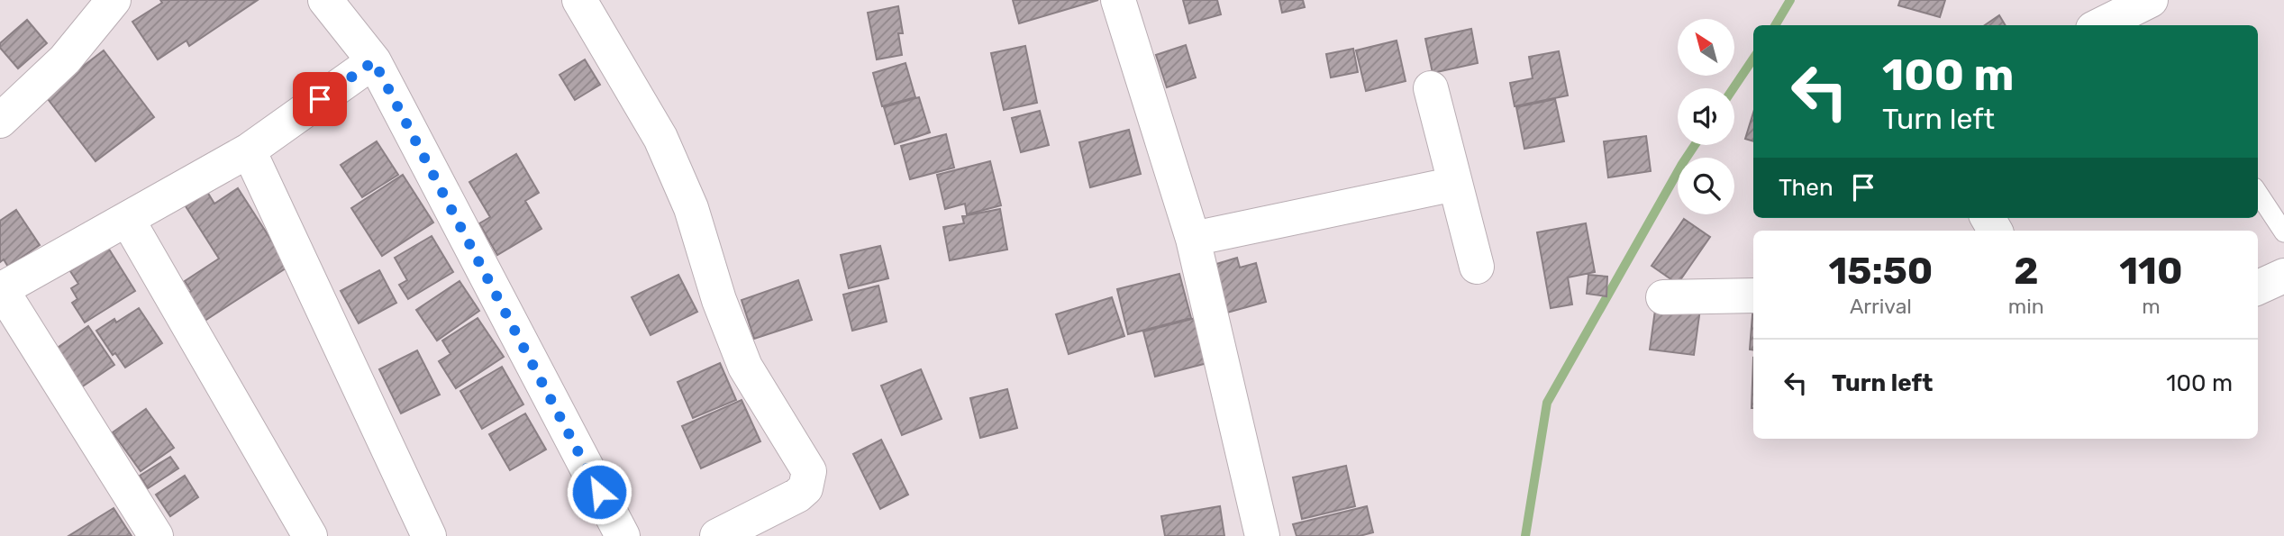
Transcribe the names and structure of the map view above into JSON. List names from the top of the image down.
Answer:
{
  "north": "top left",
  "page": {
    "turn": ["100 m", "Turn left"],
    "then": "Then",
    "eta": [
      "15:50",
      "Arrival",
      "2",
      "min",
      "110",
      "m"
    ],
    "list": [
      {
        "name": "Turn left",
        "value": "100 m"
      }
    ]
  }
}
